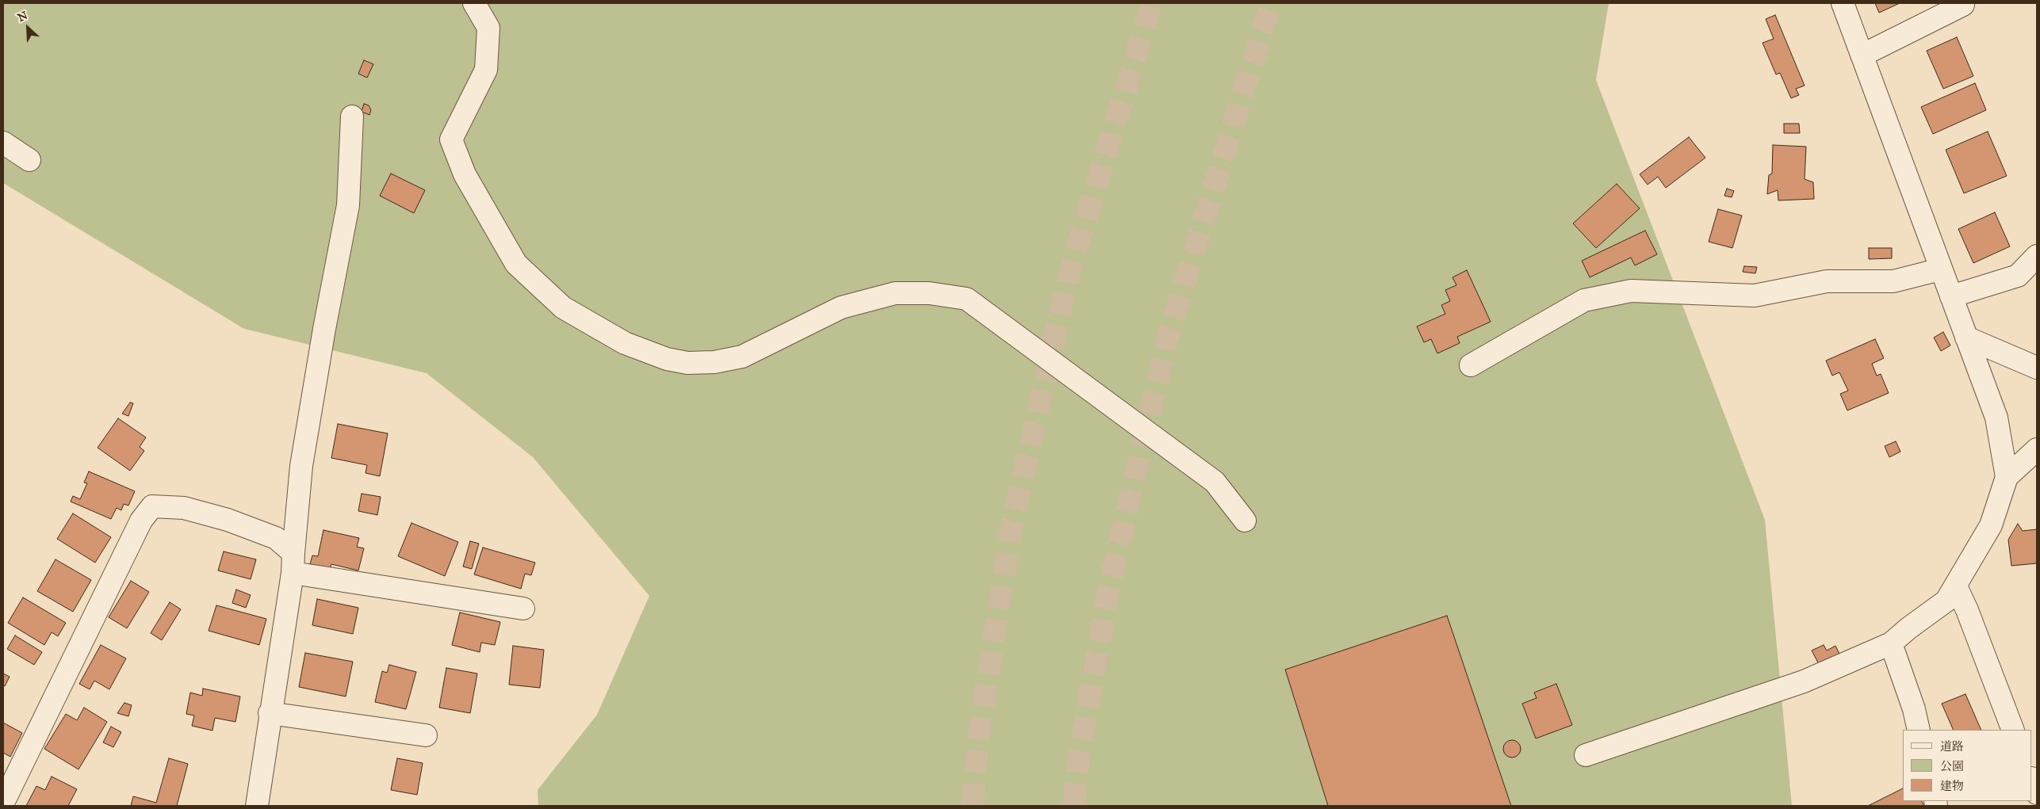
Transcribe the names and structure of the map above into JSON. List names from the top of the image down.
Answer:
{
  "legend": ["道路", "公園", "建物"],
  "north": "top left"
}
